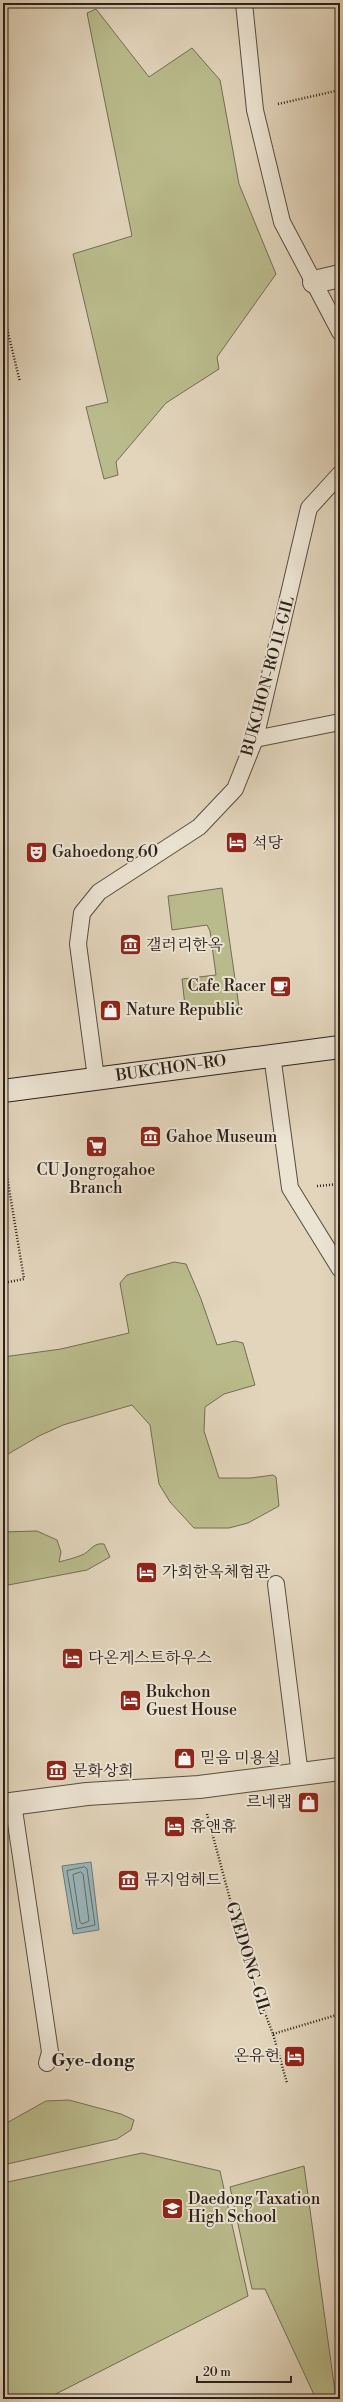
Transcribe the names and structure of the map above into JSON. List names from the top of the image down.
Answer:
{
  "streets": {
    "street": ["BUKCHON-RO"],
    "lane": ["BUKCHON-RO 11-GIL"],
    "path": ["GYEDONG-GIL"]
  },
  "crossings": [
    ["BUKCHON-RO 11-GIL", "BUKCHON-RO"]
  ],
  "districts": ["Gye-dong"],
  "places": {
    "hotel": [
      "석당",
      "가회한옥체험관",
      "다온게스트하우스",
      "Bukchon Guest House",
      "휴앤휴",
      "온유헌"
    ],
    "theatre": ["Gahoedong 60"],
    "museum": [
      "갤러리한옥",
      "Gahoe Museum",
      "문화상회",
      "뮤지엄헤드"
    ],
    "cafe": ["Cafe Racer"],
    "shop": ["Nature Republic", "믿음 미용실", "르네랩"],
    "supermarket": ["CU Jongrogahoe Branch"],
    "school or university": ["Daedong Taxation High School"]
  },
  "scale_bar": "20 m"
}
